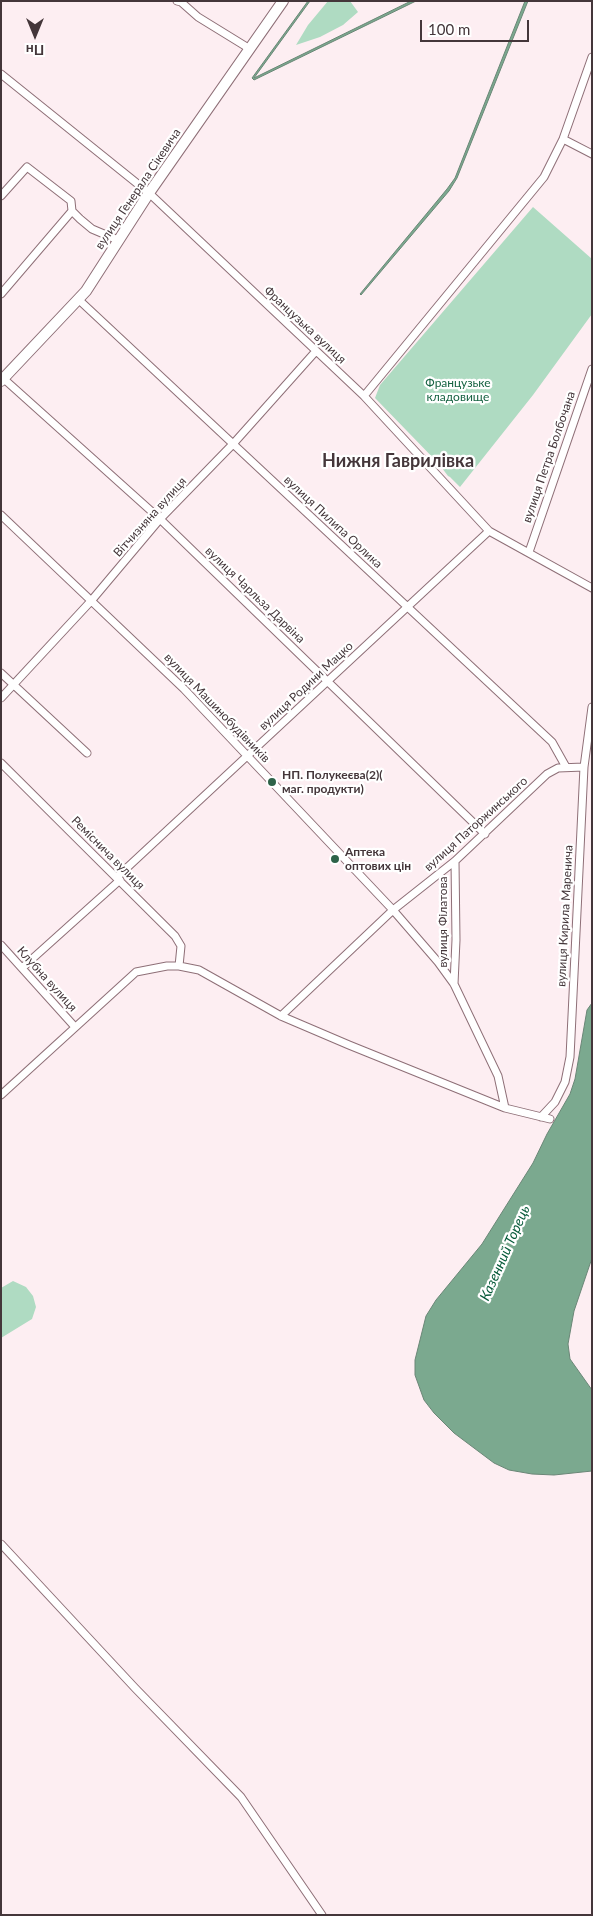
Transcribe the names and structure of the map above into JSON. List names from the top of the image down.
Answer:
{
  "streets": {
    "street": [
      "вулиця Генерала Сікевича",
      "Французька вулиця",
      "вулиця Петра Болбочана",
      "Вітчизняна вулиця",
      "вулиця Пилипа Орлика",
      "вулиця Чарльза Дарвіна",
      "вулиця Родини Мацко",
      "вулиця Машинобудівників",
      "вулиця Паторжинського",
      "Реміснича вулиця",
      "вулиця Кирила Маренича",
      "вулиця Філатова",
      "Клубна вулиця"
    ]
  },
  "crossings": [
    ["вулиця Генерала Сікевича", "Французька вулиця"],
    ["вулиця Генерала Сікевича", "вулиця Пилипа Орлика"],
    ["вулиця Генерала Сікевича", "вулиця Чарльза Дарвіна"],
    ["Французька вулиця", "вулиця Петра Болбочана"],
    ["Французька вулиця", "Вітчизняна вулиця"],
    ["Французька вулиця", "вулиця Родини Мацко"],
    ["Вітчизняна вулиця", "вулиця Пилипа Орлика"],
    ["Вітчизняна вулиця", "вулиця Чарльза Дарвіна"],
    ["Вітчизняна вулиця", "вулиця Машинобудівників"],
    ["вулиця Пилипа Орлика", "вулиця Родини Мацко"],
    ["вулиця Пилипа Орлика", "вулиця Паторжинського"],
    ["вулиця Чарльза Дарвіна", "вулиця Родини Мацко"],
    ["вулиця Чарльза Дарвіна", "вулиця Паторжинського"],
    ["вулиця Родини Мацко", "вулиця Машинобудівників"],
    ["вулиця Родини Мацко", "Реміснича вулиця"],
    ["вулиця Родини Мацко", "Клубна вулиця"],
    ["вулиця Машинобудівників", "вулиця Паторжинського"],
    ["вулиця Машинобудівників", "вулиця Філатова"],
    ["вулиця Паторжинського", "вулиця Кирила Маренича"],
    ["вулиця Паторжинського", "вулиця Філатова"]
  ],
  "districts": ["Нижня Гаврилівка"],
  "water": ["Казенний Торець"],
  "parks": ["Французьке кладовище"],
  "places": ["НП. Полукеєва(2)( маг. продукти)", "Аптека оптових цін"],
  "scale_bar": "100 m",
  "north": "bottom"
}
